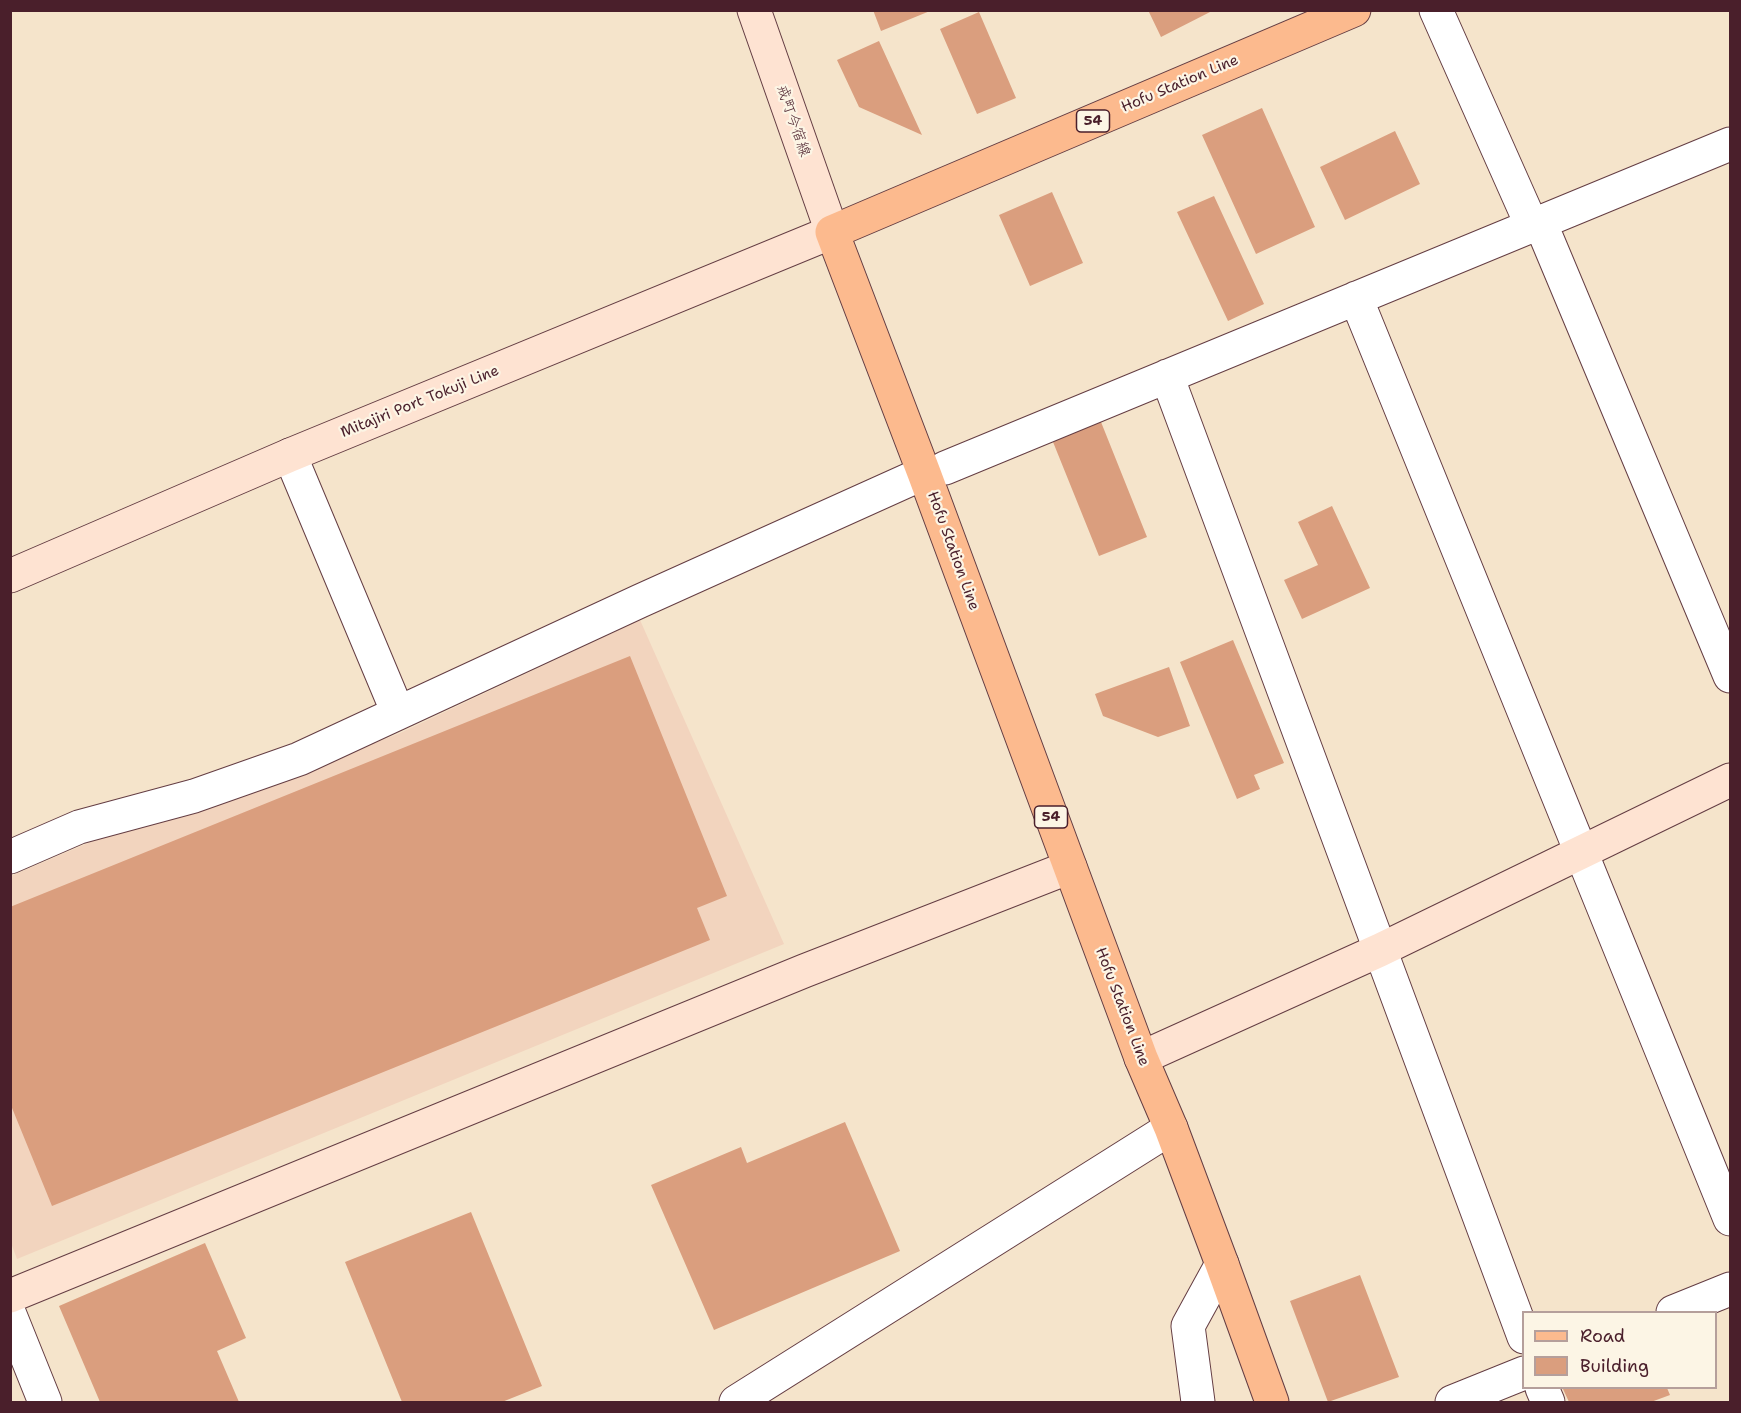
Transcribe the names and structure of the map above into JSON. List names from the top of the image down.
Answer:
{
  "streets": {
    "main road": ["Hofu Station Line", "54"],
    "street": ["戒町今宿線", "Mitajiri Port Tokuji Line"]
  },
  "crossings": [
    ["Hofu Station Line", "戒町今宿線"],
    ["Hofu Station Line", "Mitajiri Port Tokuji Line"],
    ["戒町今宿線", "Mitajiri Port Tokuji Line"]
  ],
  "legend": ["Road", "Building"]
}
